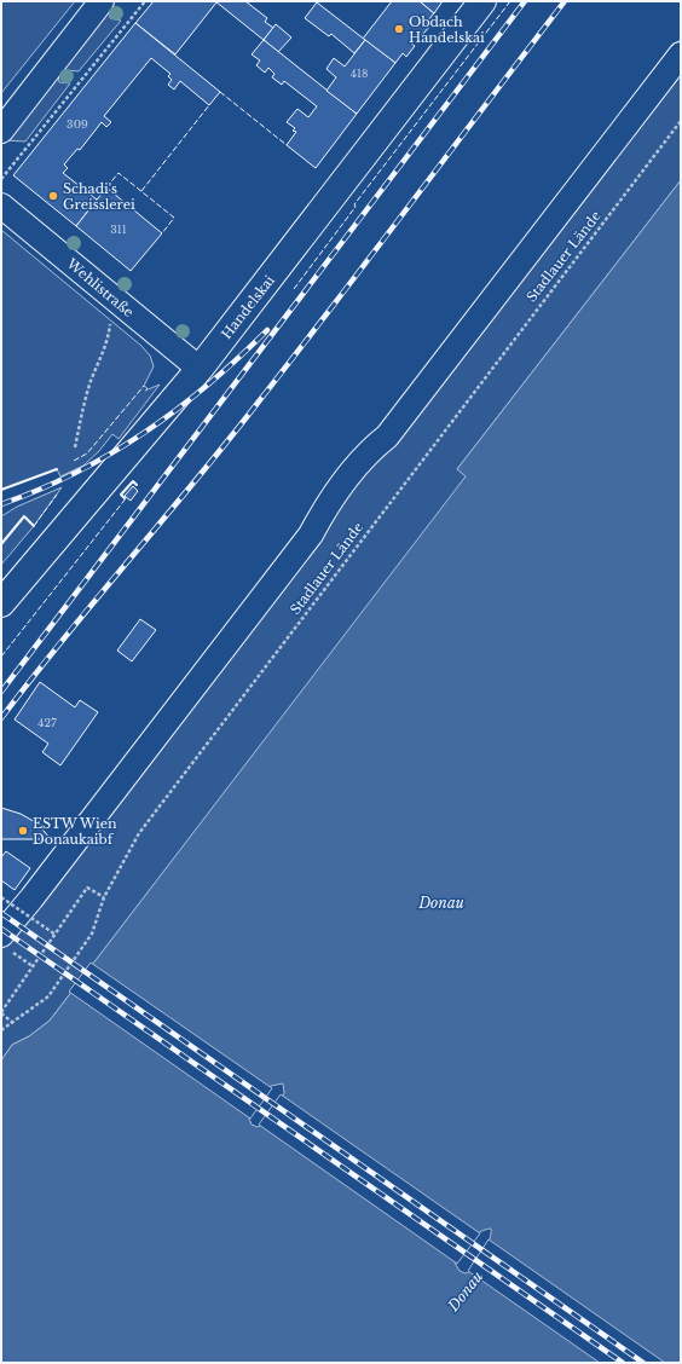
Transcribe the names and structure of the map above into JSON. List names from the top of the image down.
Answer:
{
  "streets": {
    "main road": ["Handelskai"],
    "street": ["Wehlistraße"],
    "path": ["Stadlauer Lände"]
  },
  "crossings": [
    ["Wehlistraße", "Handelskai"]
  ],
  "water": ["Donau"],
  "places": ["Obdach Handelskai", "Schadi's Greisslerei", "ESTW Wien Donaukaibf"],
  "house_numbers": [
    "418",
    "309",
    "311",
    "427"
  ]
}
